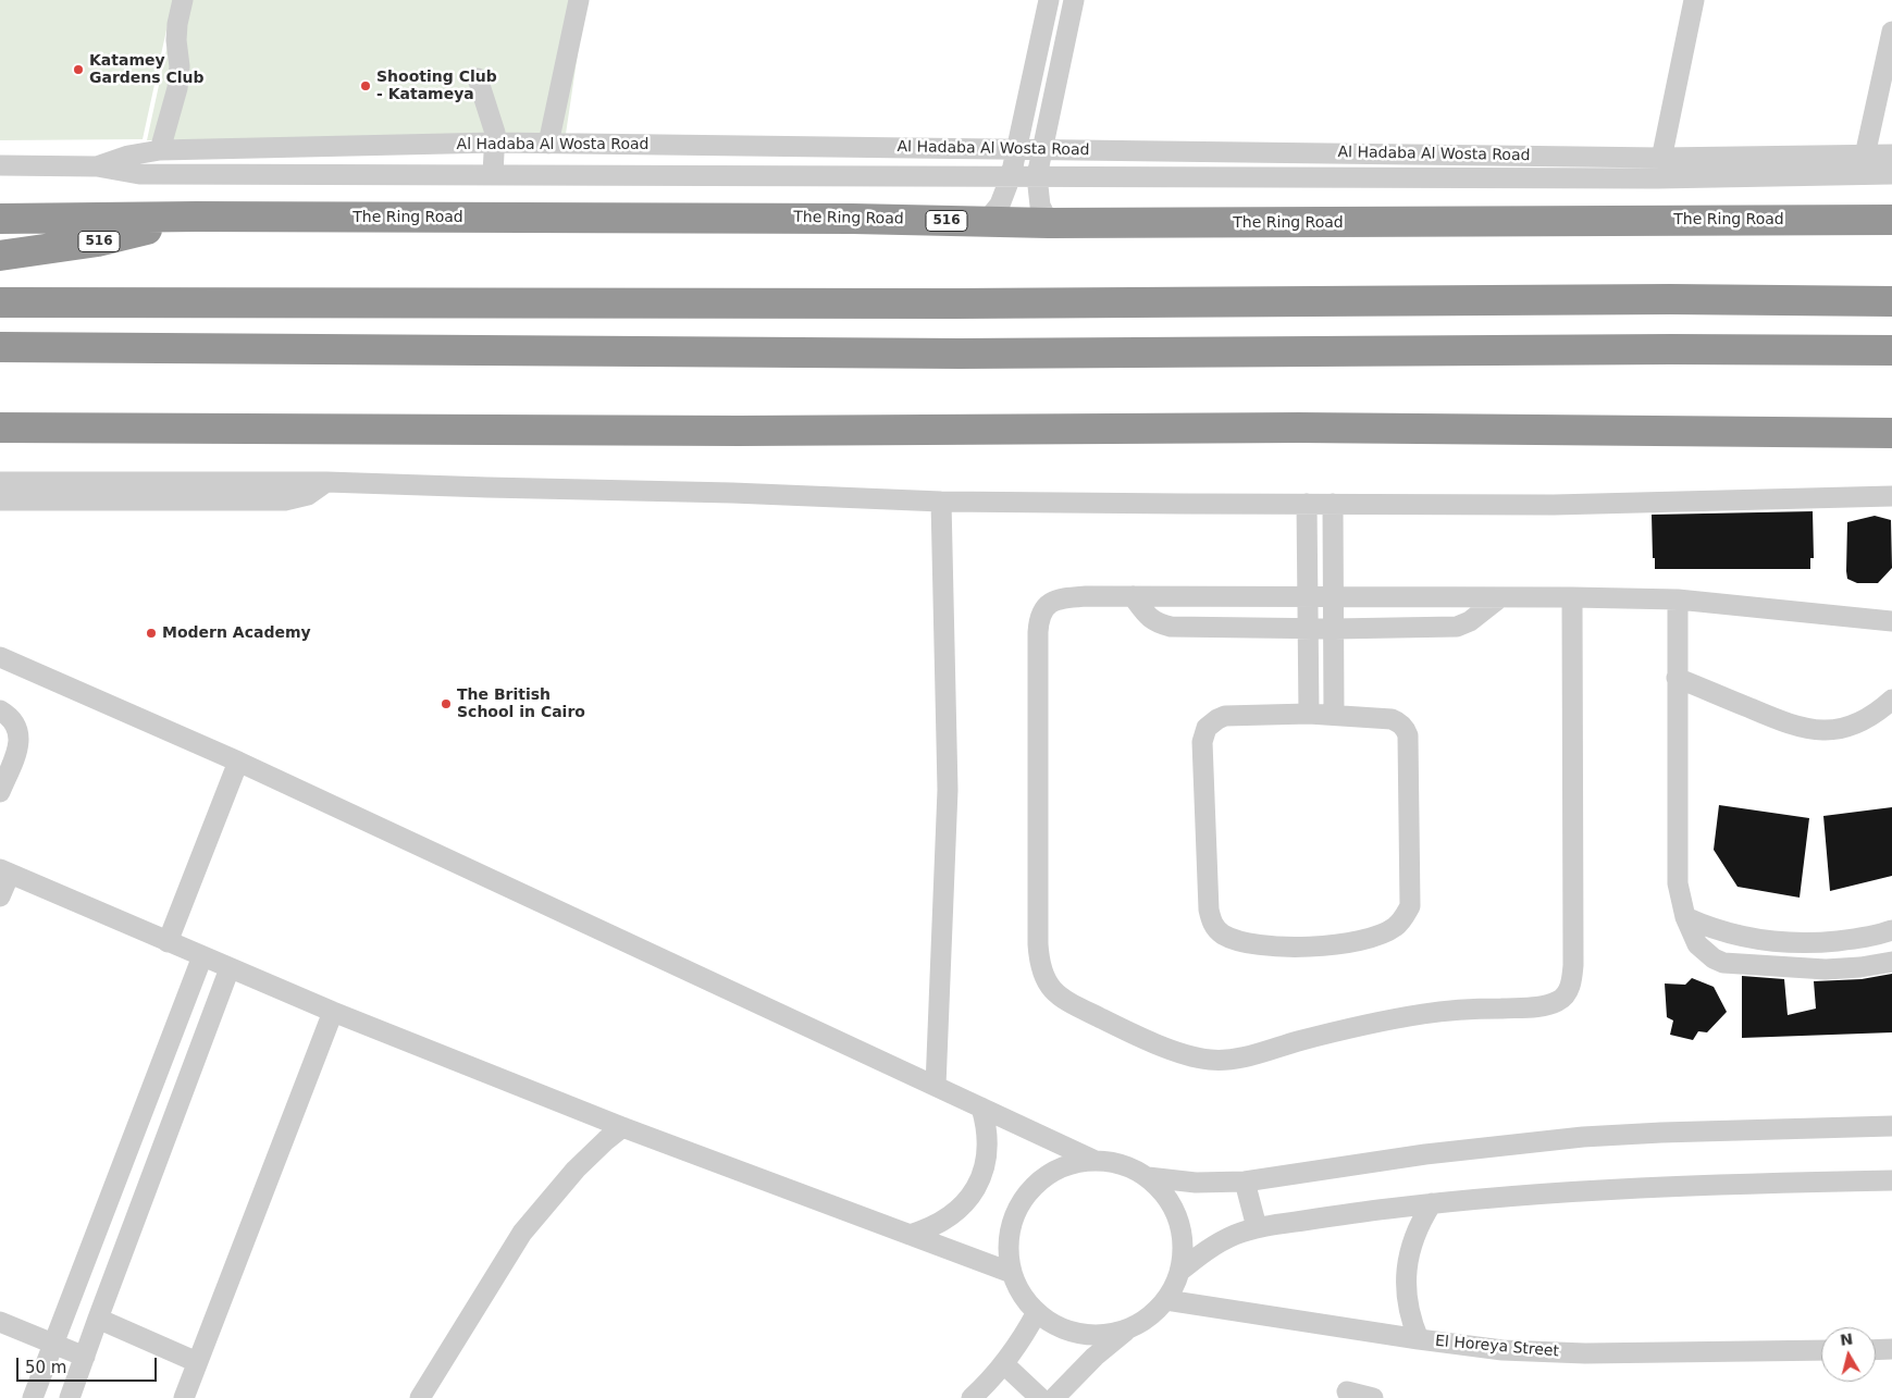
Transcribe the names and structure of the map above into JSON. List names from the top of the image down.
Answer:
{
  "streets": {
    "highway": ["The Ring Road", "516"],
    "street": ["Al Hadaba Al Wosta Road", "El Horeya Street"]
  },
  "crossings": [
    ["The Ring Road", "516"]
  ],
  "places": [
    "Katamey Gardens Club",
    "Shooting Club - Katameya",
    "Modern Academy",
    "The British School in Cairo"
  ],
  "scale_bar": "50 m",
  "north": "top"
}
